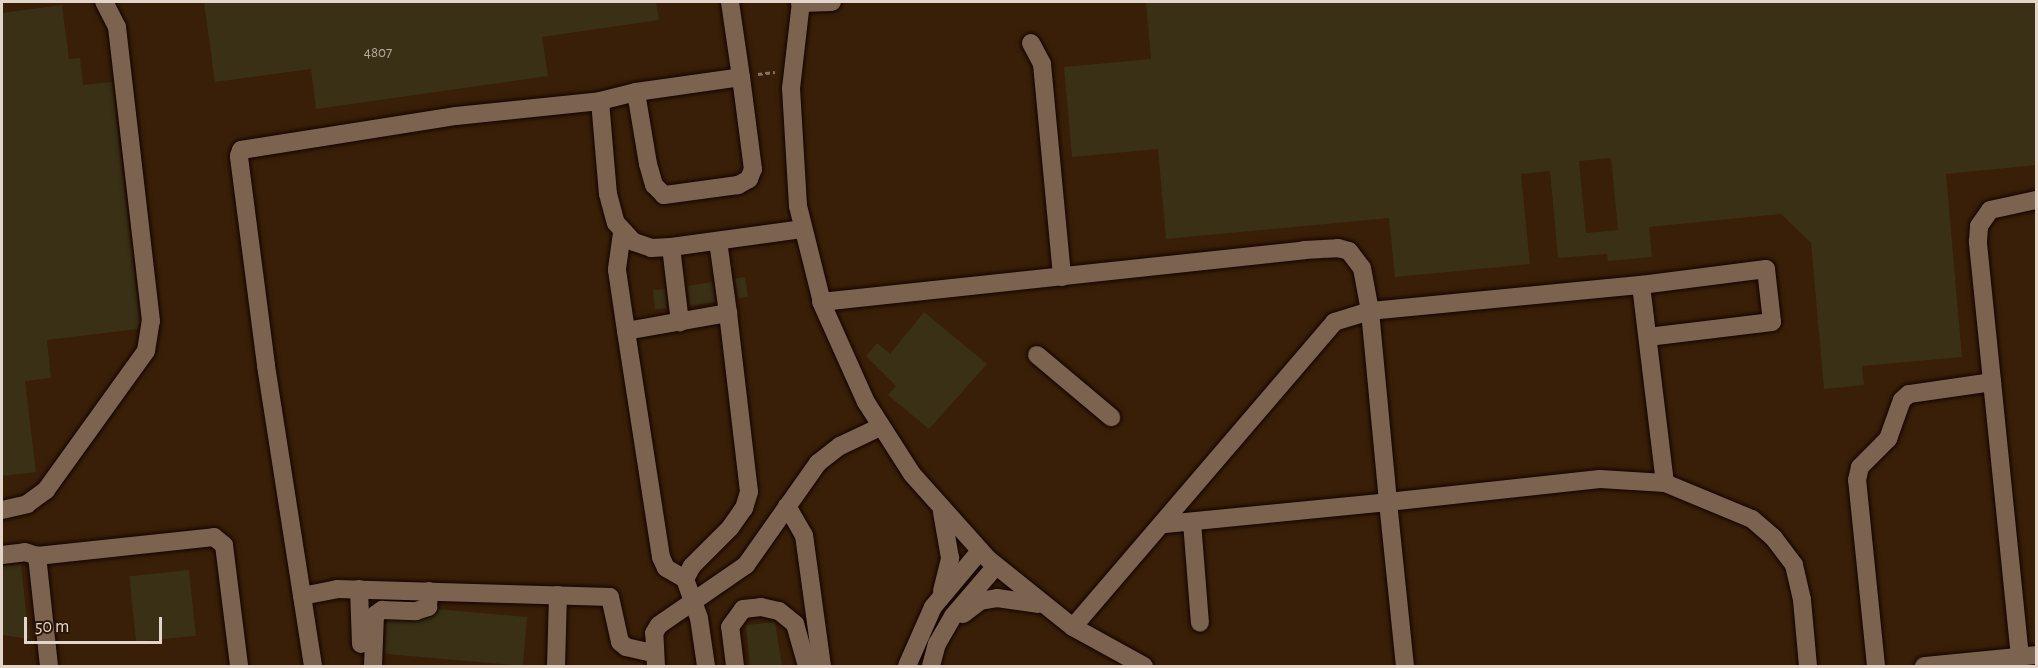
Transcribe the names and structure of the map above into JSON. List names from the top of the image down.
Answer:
{
  "house_numbers": ["4807"],
  "scale_bar": "50 m"
}
